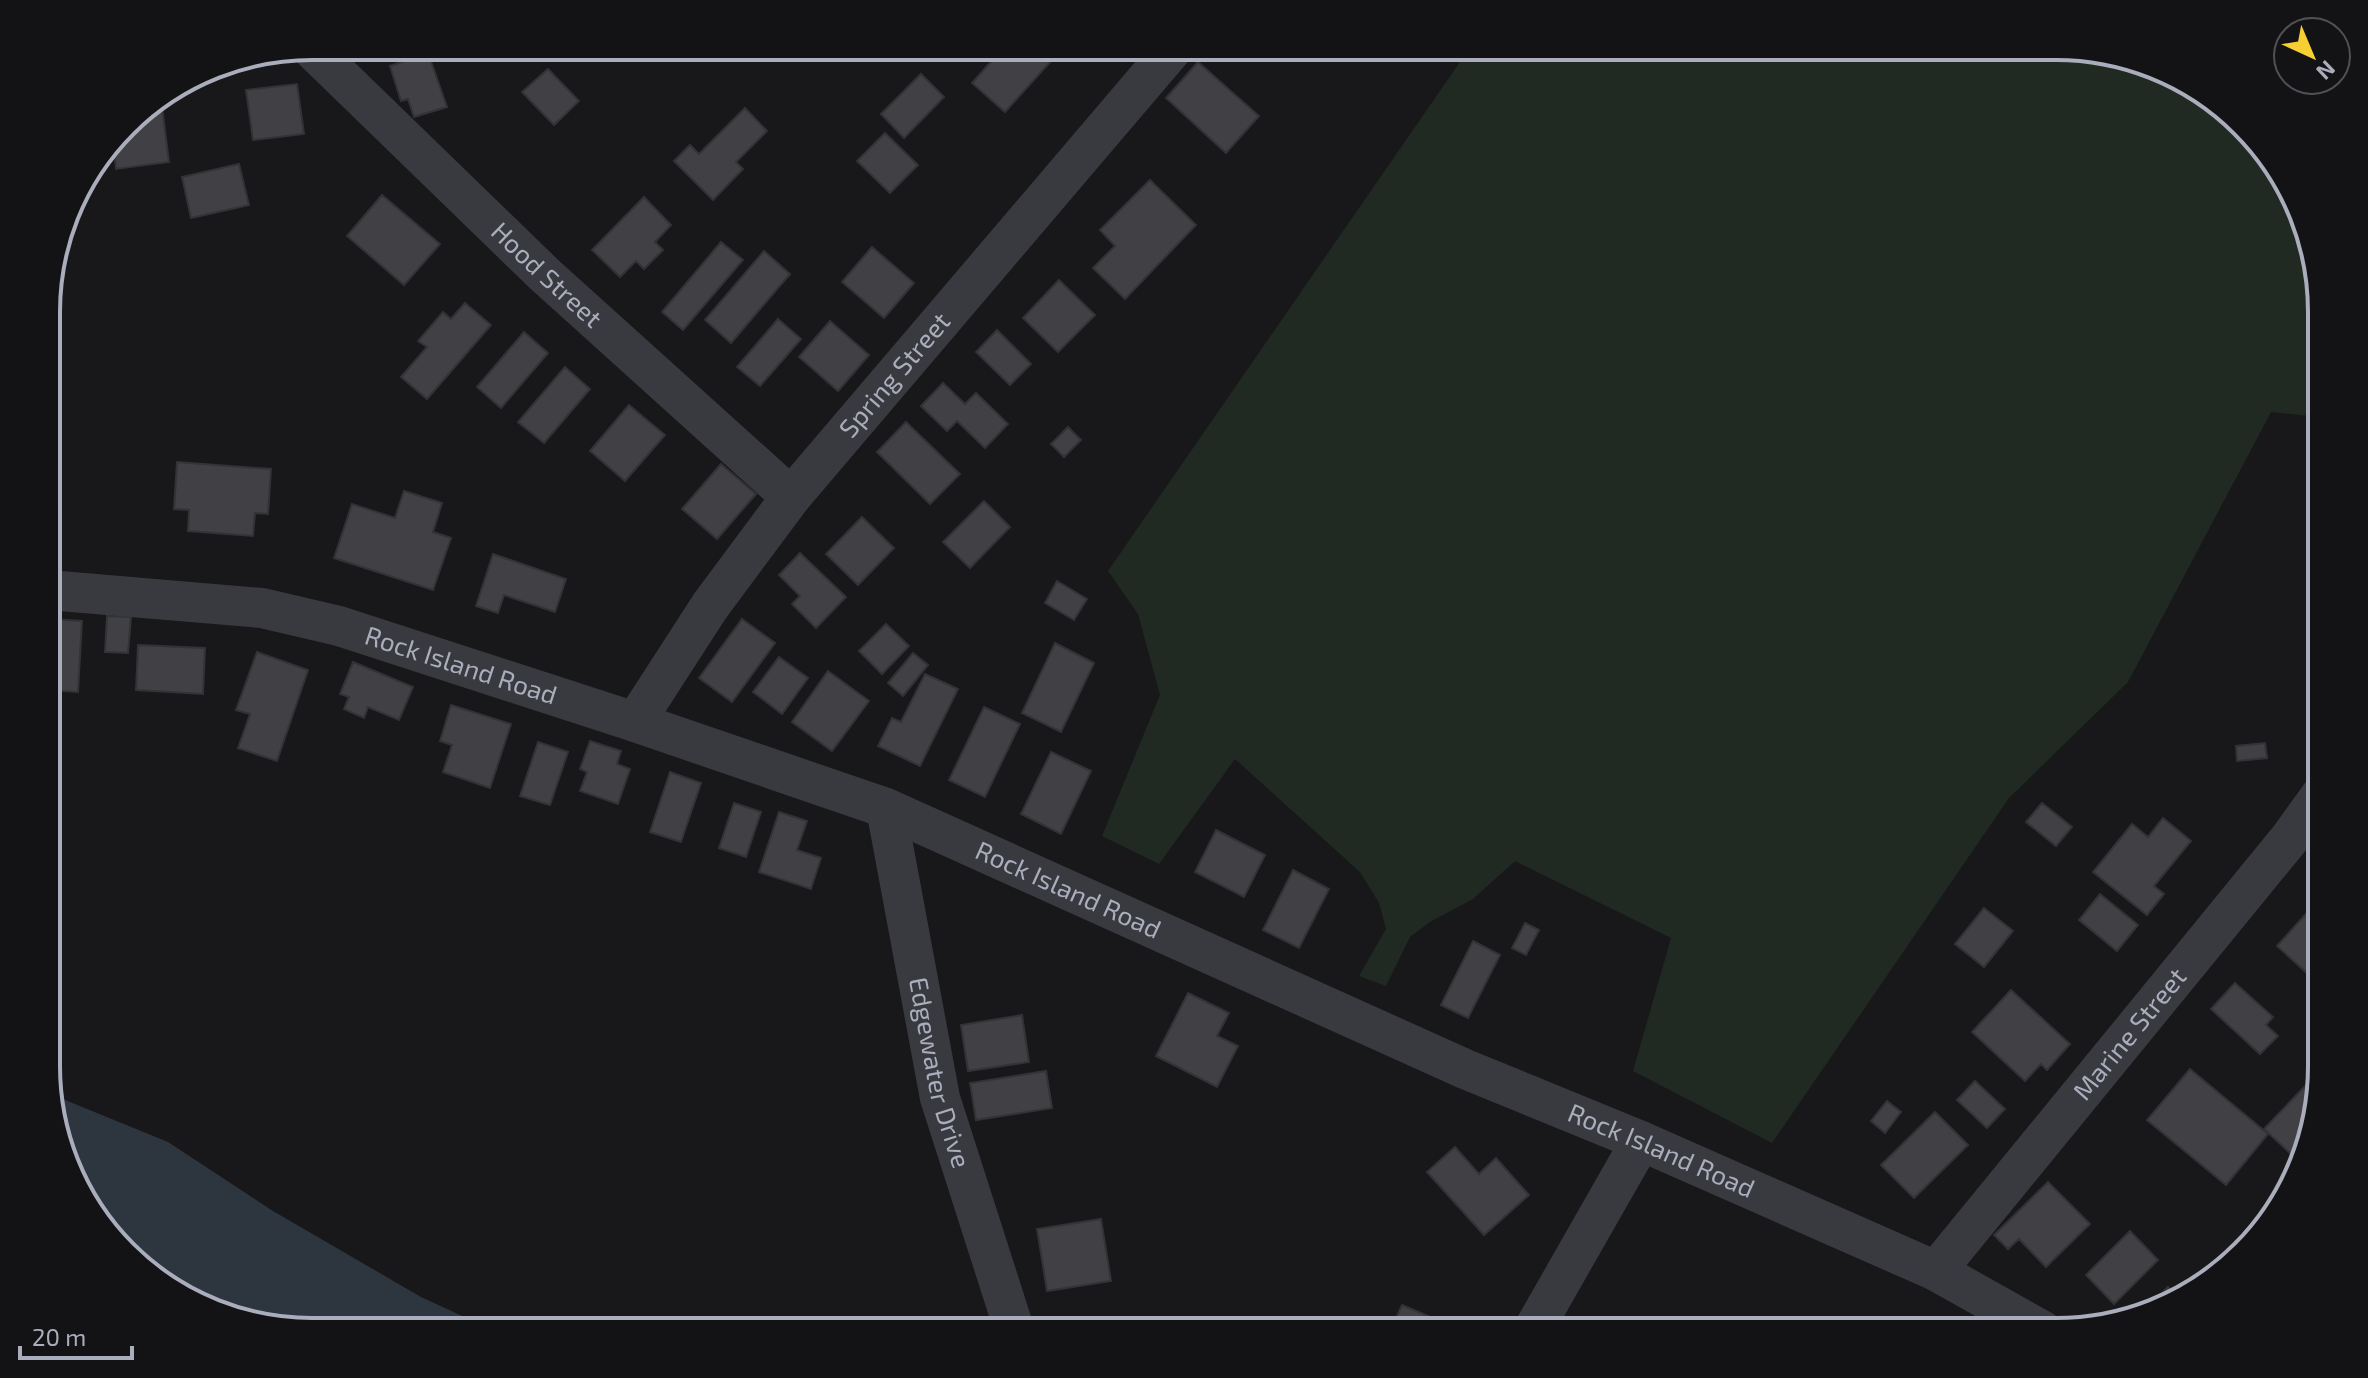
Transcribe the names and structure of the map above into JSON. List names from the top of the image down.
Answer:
{
  "streets": {
    "street": [
      "Hood Street",
      "Spring Street",
      "Rock Island Road",
      "Marine Street",
      "Edgewater Drive"
    ]
  },
  "crossings": [
    ["Hood Street", "Spring Street"],
    ["Spring Street", "Rock Island Road"],
    ["Rock Island Road", "Marine Street"],
    ["Rock Island Road", "Edgewater Drive"]
  ],
  "scale_bar": "20 m",
  "north": "bottom right"
}
